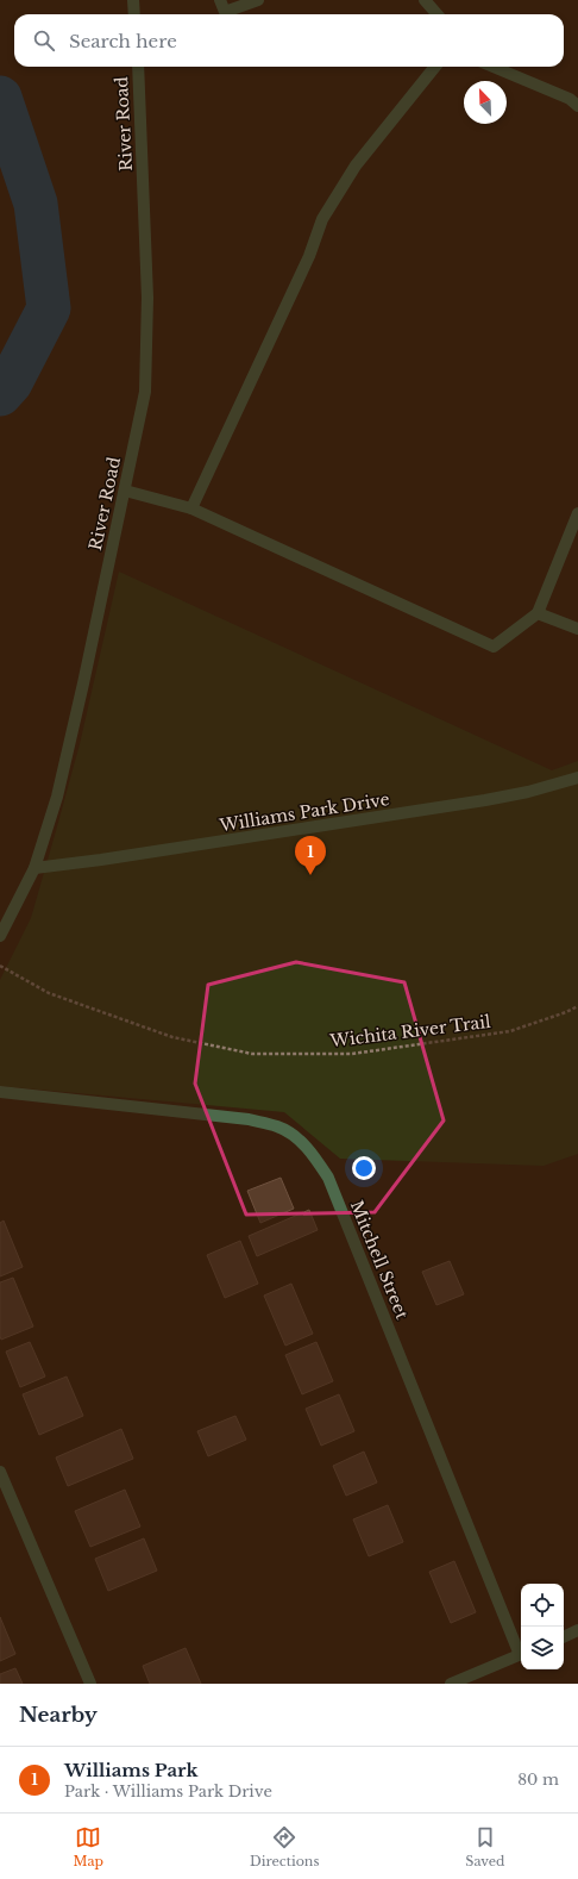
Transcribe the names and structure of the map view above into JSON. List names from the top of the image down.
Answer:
{
  "streets": {
    "street": ["River Road", "Williams Park Drive", "Mitchell Street"],
    "path": ["Wichita River Trail"]
  },
  "crossings": [
    ["River Road", "Williams Park Drive"]
  ],
  "north": "top left",
  "page": {
    "search": "Search here",
    "pins": "1",
    "heading": "Nearby",
    "list": [
      {
        "mark": "1",
        "name": "Williams Park",
        "note": "Park · Williams Park Drive",
        "value": "80 m"
      }
    ],
    "nav": ["Map", "Directions", "Saved"]
  }
}
